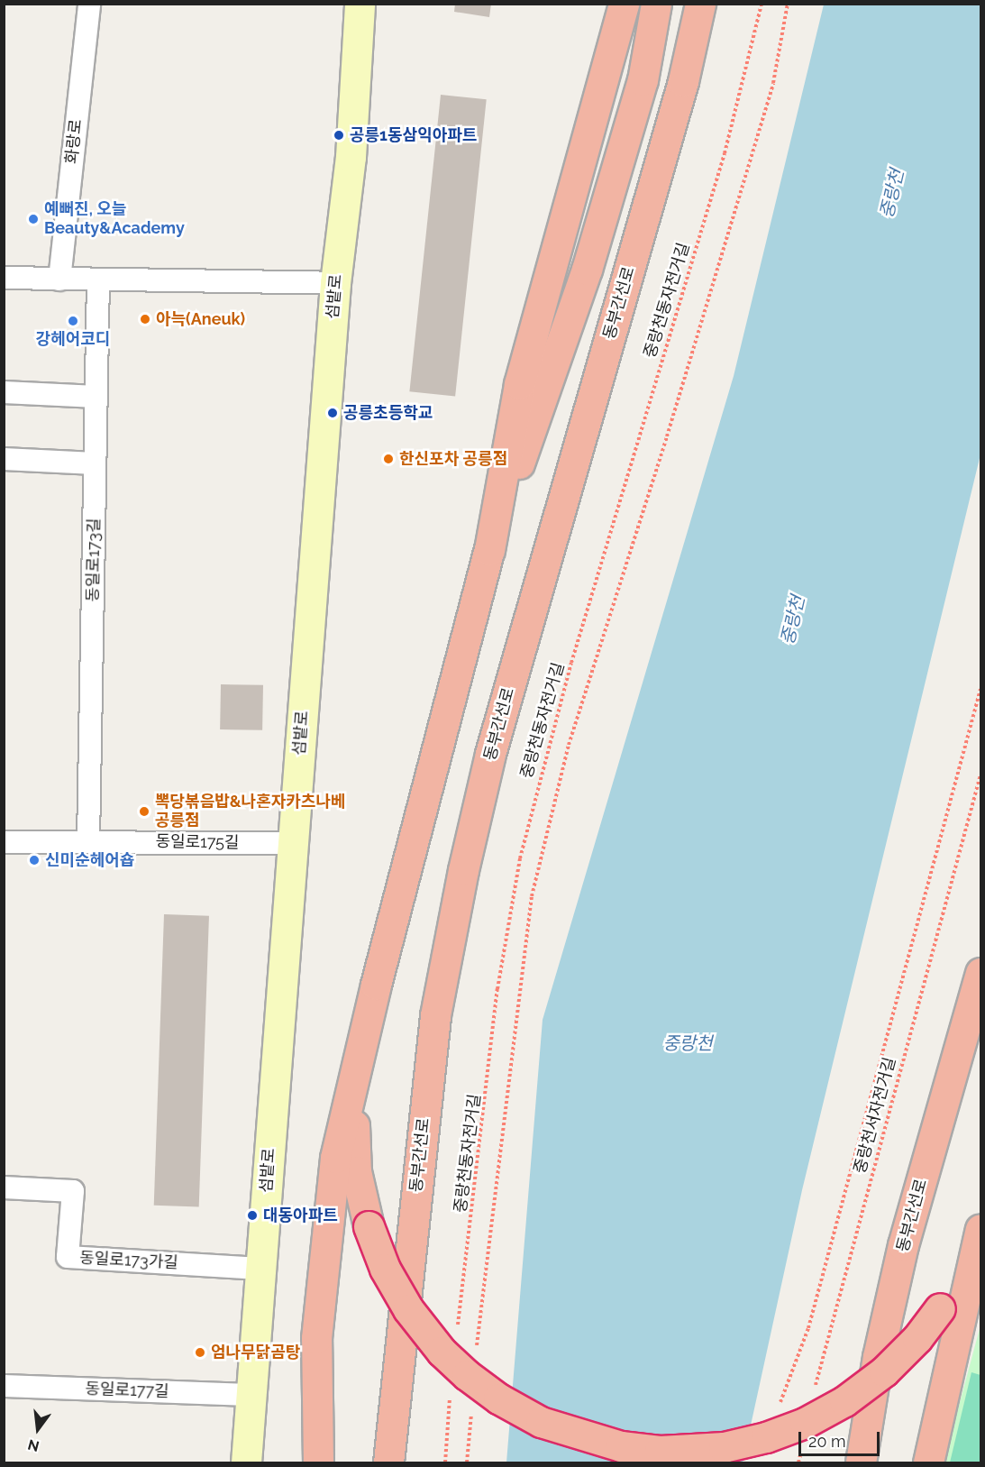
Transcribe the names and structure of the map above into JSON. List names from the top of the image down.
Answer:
{
  "streets": {
    "highway": ["동부간선로"],
    "main road": ["섬밭로"],
    "street": [
      "화랑로",
      "동일로173길",
      "동일로175길",
      "동일로173가길",
      "동일로177길"
    ],
    "path": ["중랑천동자전거길", "중랑천서자전거길"]
  },
  "crossings": [
    ["섬밭로", "동일로175길"],
    ["섬밭로", "동일로173가길"],
    ["섬밭로", "동일로177길"],
    ["동일로173길", "동일로175길"]
  ],
  "water": ["중랑천"],
  "places": [
    "공릉1동삼익아파트",
    "예뻐진, 오늘 Beauty&Academy",
    "아늑(Aneuk)",
    "강헤어코디",
    "공릉초등학교",
    "한신포차 공릉점",
    "뽁당볶음밥&나혼자카츠나베 공릉점",
    "신미순헤어숍",
    "대동아파트",
    "엄나무닭곰탕"
  ],
  "scale_bar": "20 m",
  "north": "bottom"
}
